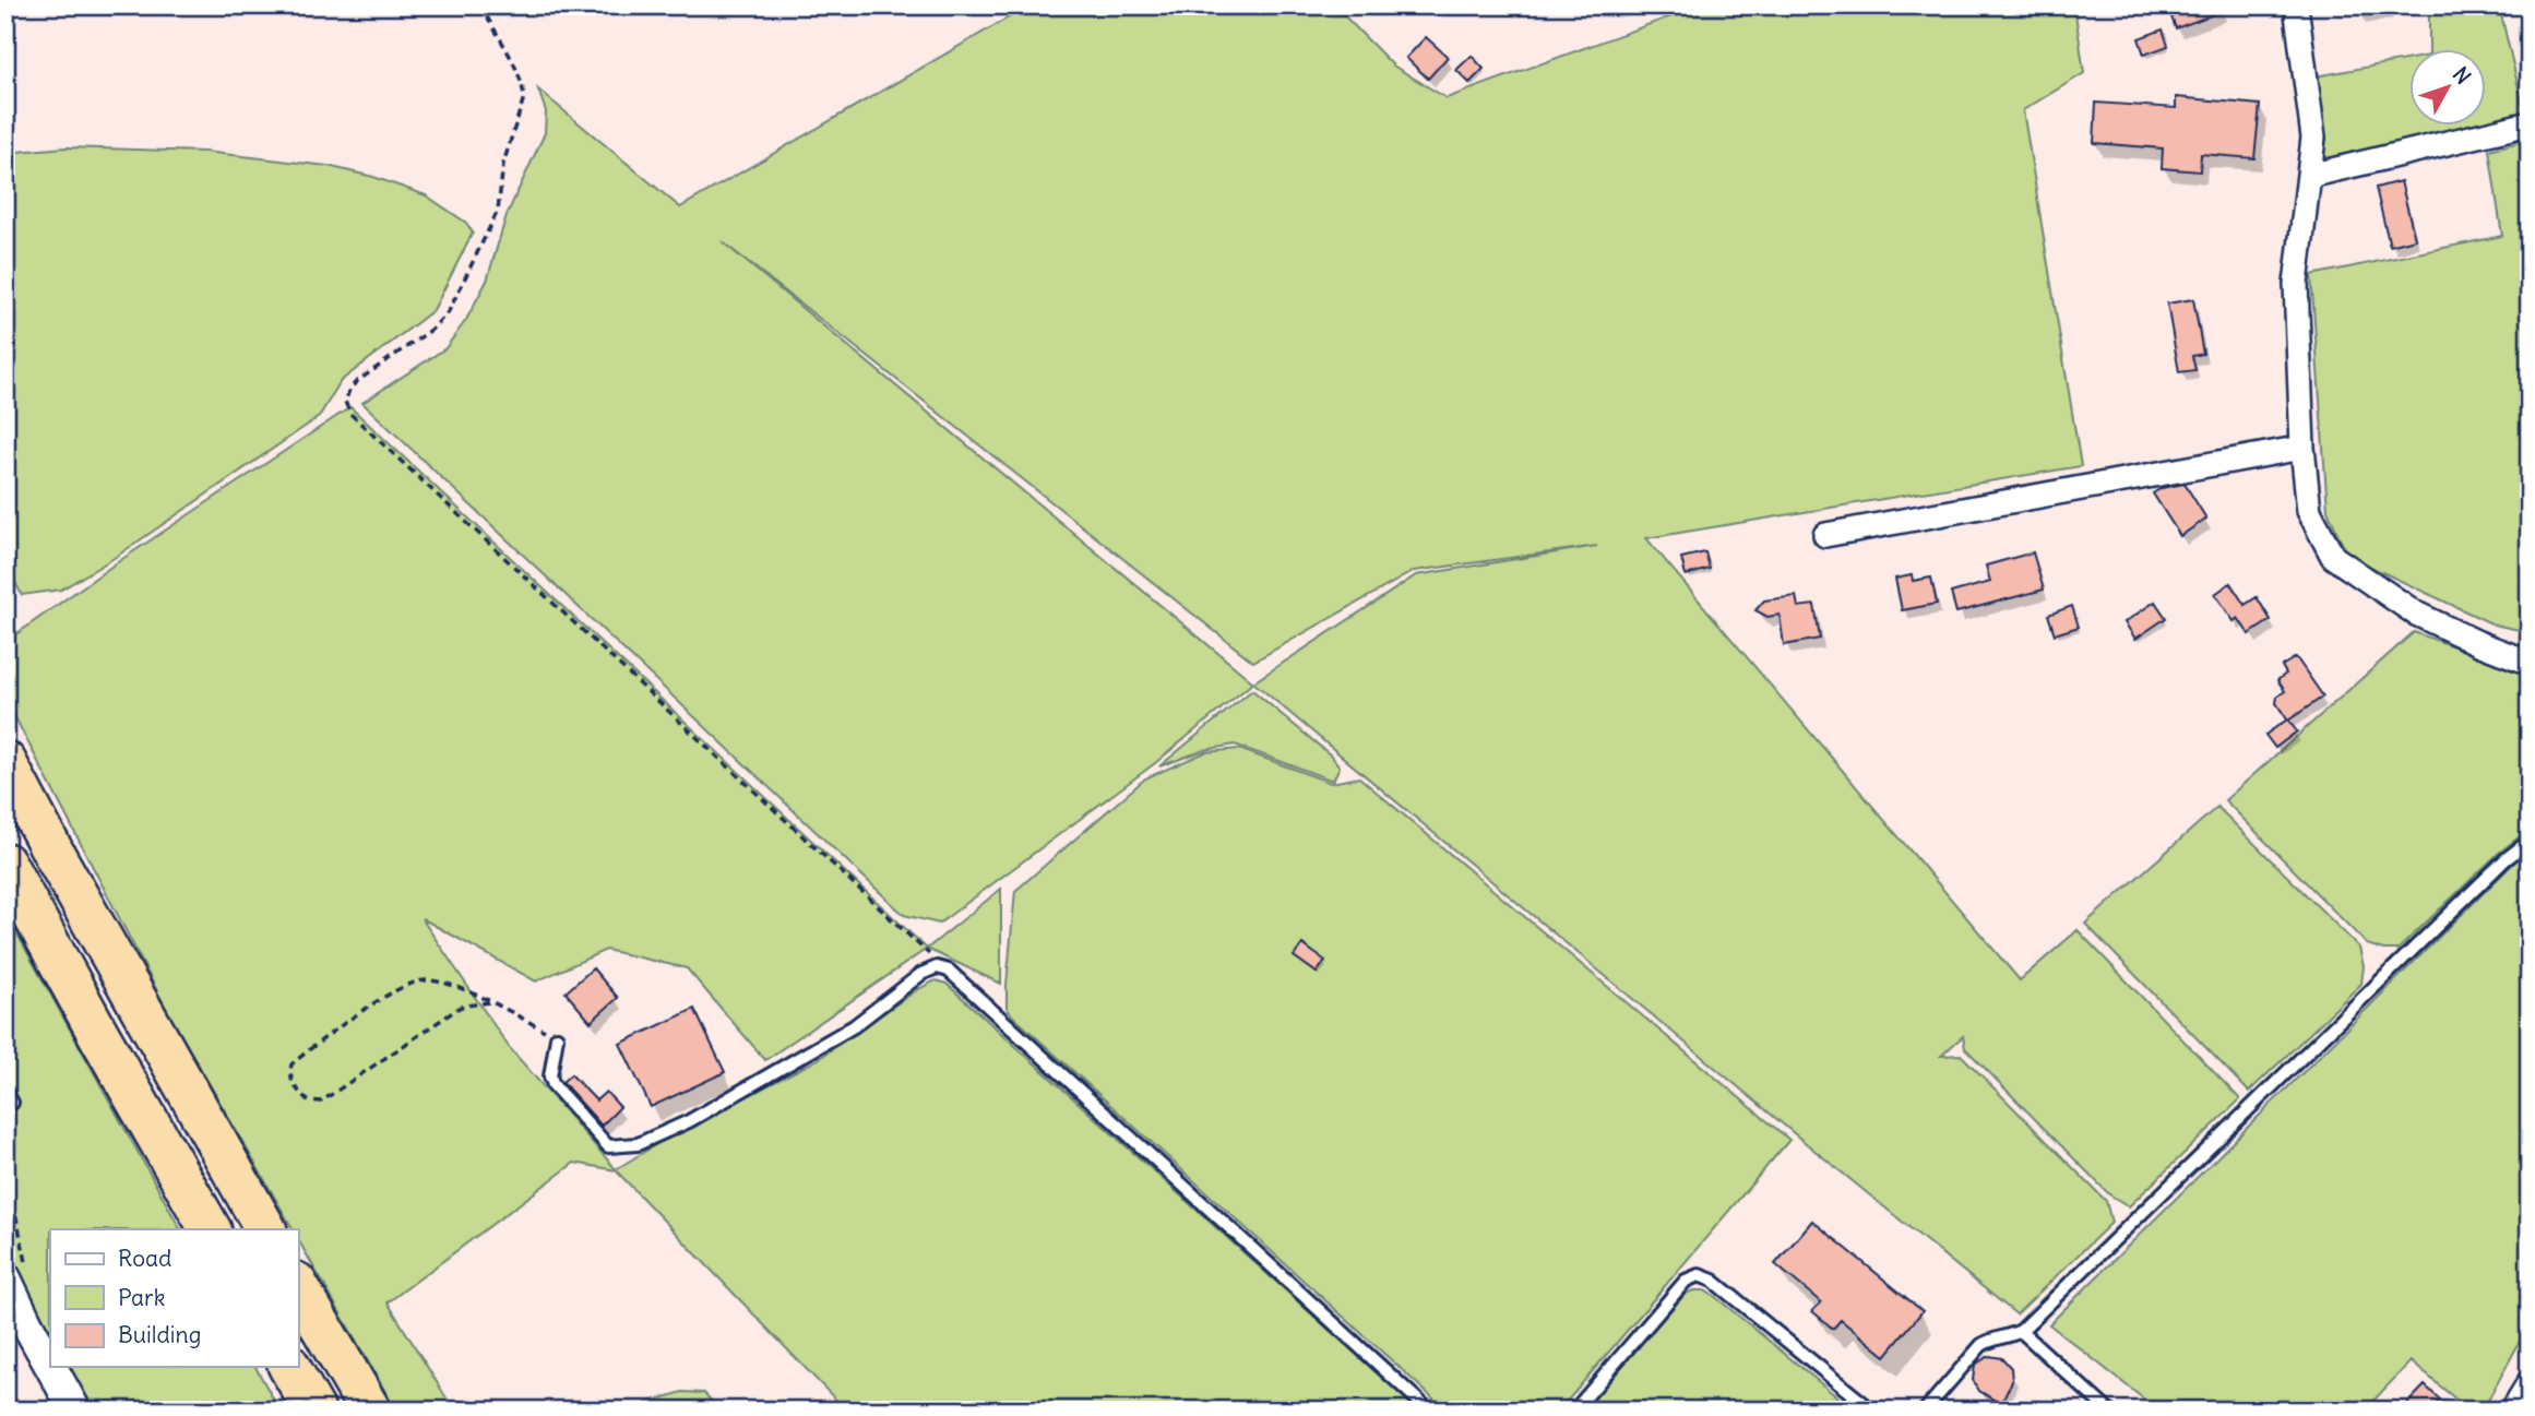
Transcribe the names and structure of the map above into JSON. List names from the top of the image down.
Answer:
{
  "legend": ["Road", "Park", "Building"],
  "north": "top right"
}
